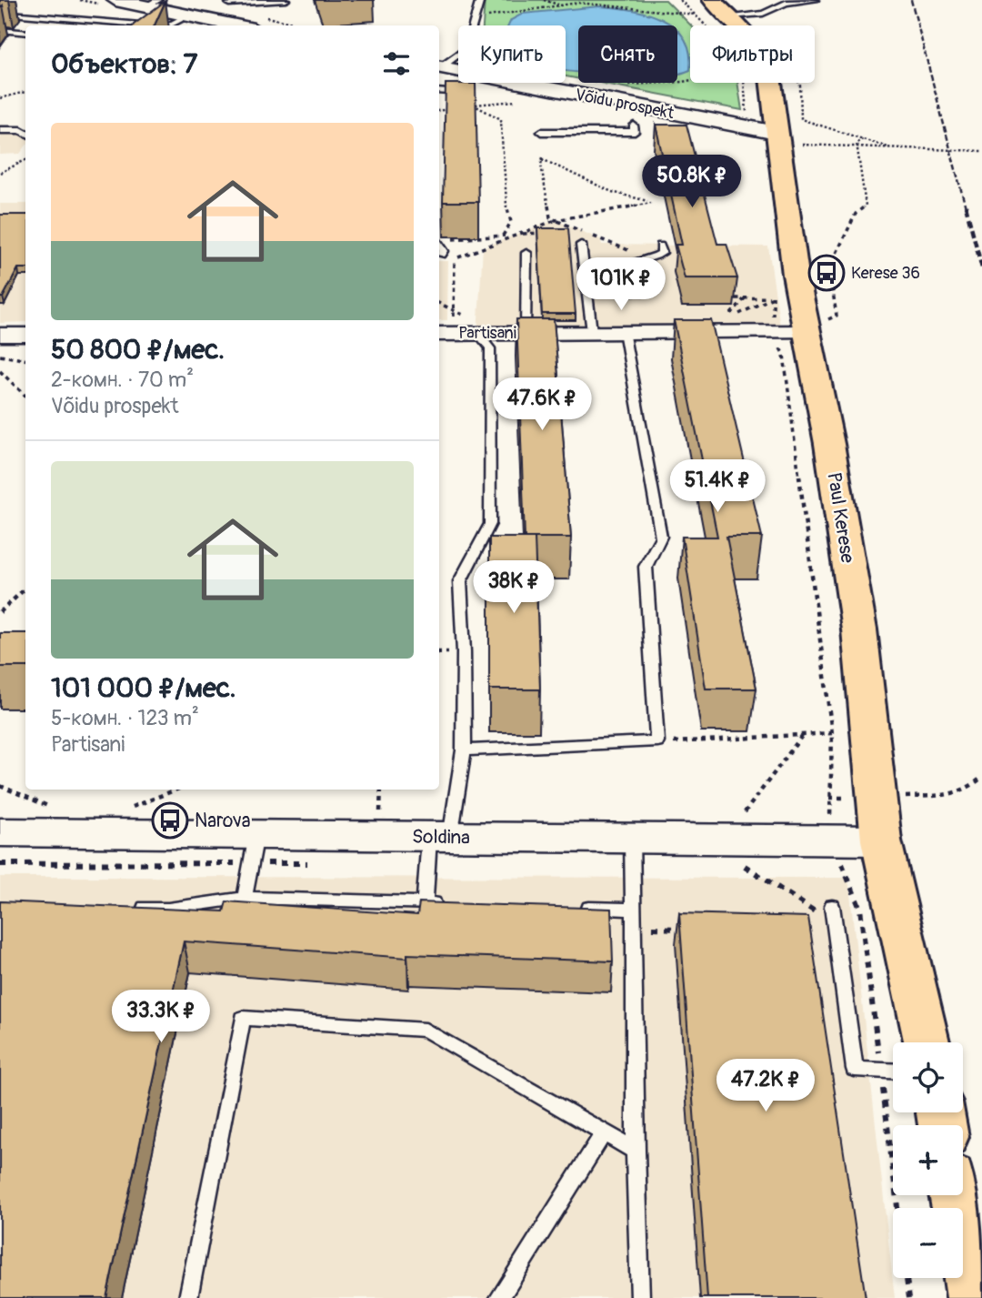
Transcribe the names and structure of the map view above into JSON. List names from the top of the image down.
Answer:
{
  "streets": {
    "highway": ["Paul Kerese"],
    "street": ["Võidu prospekt", "Partisani", "Soldina"]
  },
  "crossings": [
    ["Võidu prospekt", "Paul Kerese"],
    ["Partisani", "Paul Kerese"],
    ["Paul Kerese", "Soldina"]
  ],
  "places": {
    "bus stop": ["Kerese 36", "Narova"]
  },
  "page": {
    "chip": ["Купить", "Снять", "Фильтры"],
    "heading": "Объектов: 7",
    "list": [
      {
        "name": "50 800 ₽/мес.",
        "note": "2-комн. · 70 m² · Võidu prospekt"
      },
      {
        "name": "101 000 ₽/мес.",
        "note": "5-комн. · 123 m² · Partisani"
      }
    ],
    "price": [
      "50.8K ₽",
      "101K ₽",
      "47.6K ₽",
      "51.4K ₽",
      "38K ₽",
      "33.3K ₽",
      "47.2K ₽"
    ],
    "map_buttons": ["+", "−"]
  }
}
